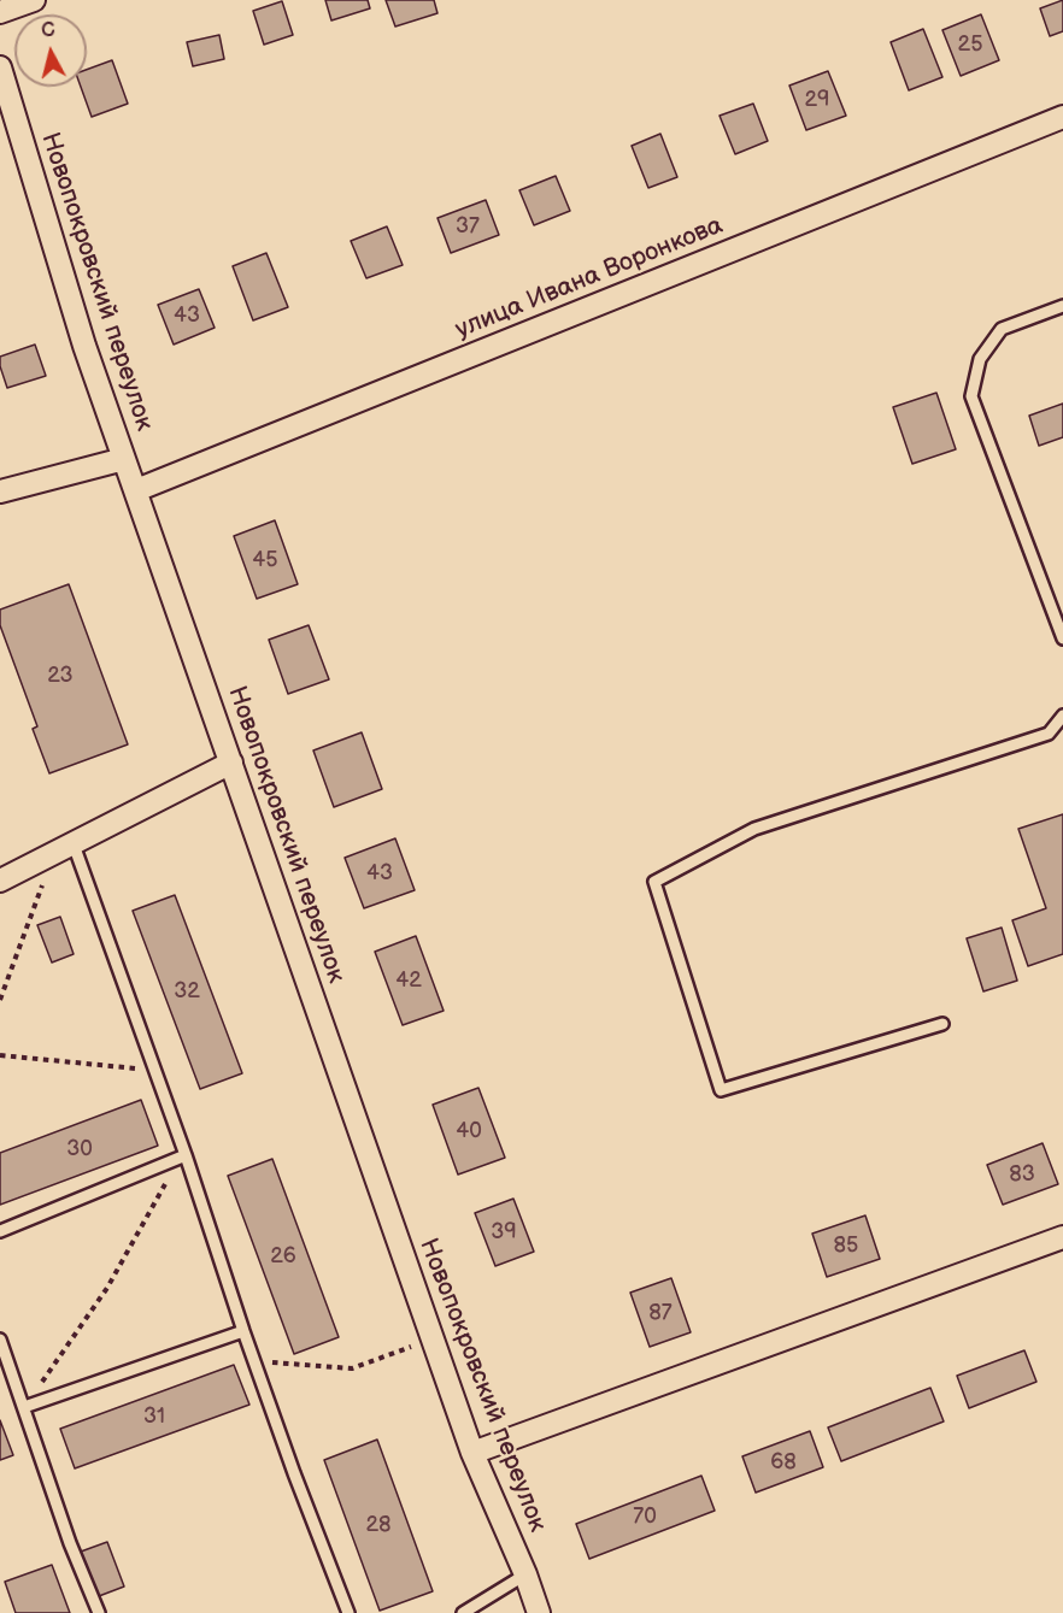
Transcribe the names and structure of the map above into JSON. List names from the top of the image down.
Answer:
{
  "streets": {
    "street": ["улица Ивана Воронкова", "Новопокровский переулок"]
  },
  "crossings": [
    ["улица Ивана Воронкова", "Новопокровский переулок"]
  ],
  "house_numbers": [
    "25",
    "29",
    "37",
    "43",
    "45",
    "23",
    "43",
    "42",
    "32",
    "40",
    "30",
    "83",
    "39",
    "85",
    "26",
    "87",
    "31",
    "68",
    "70",
    "28"
  ],
  "north": "top"
}
